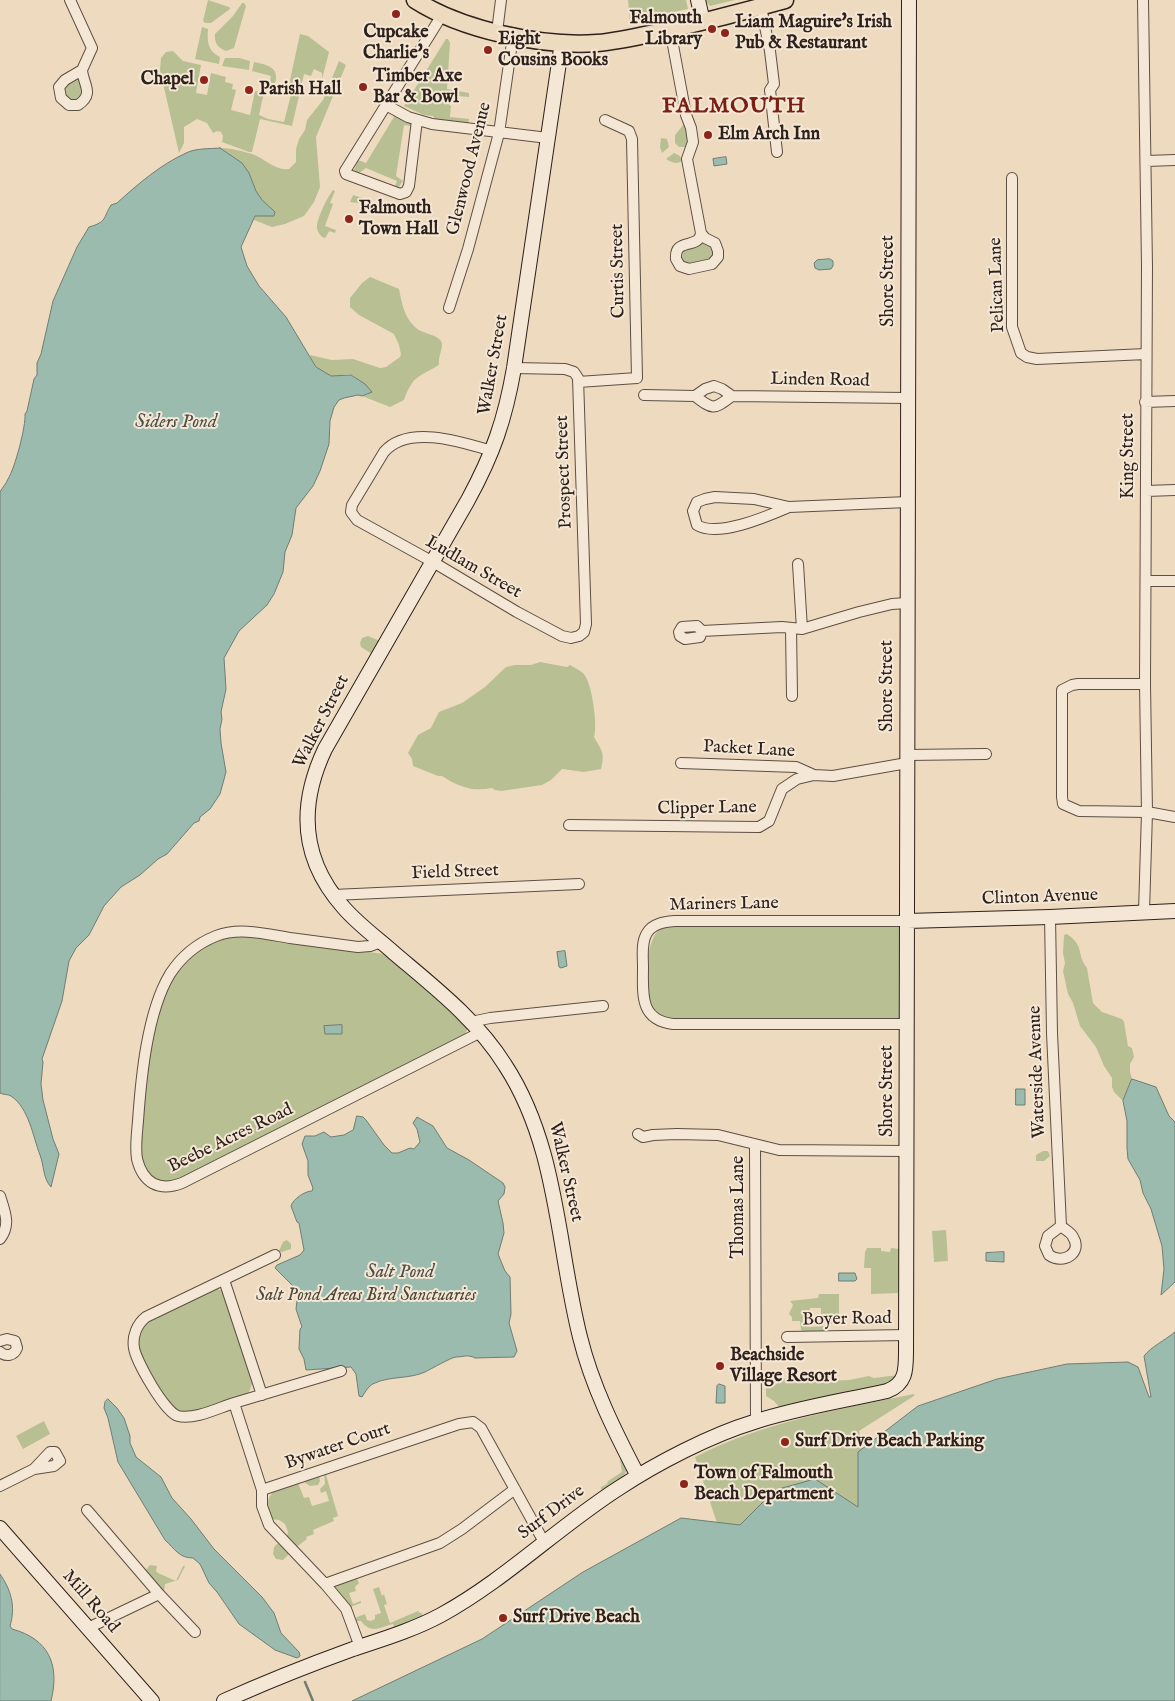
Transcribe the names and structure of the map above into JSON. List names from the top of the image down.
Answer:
{
  "streets": {
    "main road": [
      "Shore Street",
      "Walker Street",
      "Clinton Avenue",
      "Surf Drive",
      "Mill Road"
    ],
    "street": [
      "Glenwood Avenue",
      "Curtis Street",
      "Pelican Lane",
      "Linden Road",
      "King Street",
      "Prospect Street",
      "Ludlam Street",
      "Packet Lane",
      "Clipper Lane",
      "Field Street",
      "Mariners Lane",
      "Waterside Avenue",
      "Beebe Acres Road",
      "Thomas Lane",
      "Boyer Road",
      "Bywater Court"
    ]
  },
  "crossings": [
    ["Curtis Street", "Prospect Street"],
    ["Shore Street", "Linden Road"],
    ["Shore Street", "Clipper Lane"],
    ["Shore Street", "Clinton Avenue"],
    ["Shore Street", "Mariners Lane"],
    ["Shore Street", "Thomas Lane"],
    ["Shore Street", "Boyer Road"],
    ["Shore Street", "Surf Drive"],
    ["Pelican Lane", "King Street"],
    ["Walker Street", "Ludlam Street"],
    ["Walker Street", "Field Street"],
    ["Walker Street", "Beebe Acres Road"],
    ["Walker Street", "Surf Drive"],
    ["King Street", "Clinton Avenue"],
    ["Prospect Street", "Ludlam Street"],
    ["Packet Lane", "Clipper Lane"],
    ["Clinton Avenue", "Mariners Lane"],
    ["Clinton Avenue", "Waterside Avenue"],
    ["Thomas Lane", "Surf Drive"],
    ["Bywater Court", "Surf Drive"]
  ],
  "districts": ["FALMOUTH"],
  "water": ["Siders Pond", "Salt Pond"],
  "parks": ["Salt Pond Areas Bird Sanctuaries"],
  "places": [
    "Cupcake Charlie's",
    "Falmouth Library",
    "Liam Maguire's Irish Pub & Restaurant",
    "Eight Cousins Books",
    "Chapel",
    "Timber Axe Bar & Bowl",
    "Parish Hall",
    "Elm Arch Inn",
    "Falmouth Town Hall",
    "Beachside Village Resort",
    "Surf Drive Beach Parking",
    "Town of Falmouth Beach Department",
    "Surf Drive Beach"
  ]
}
